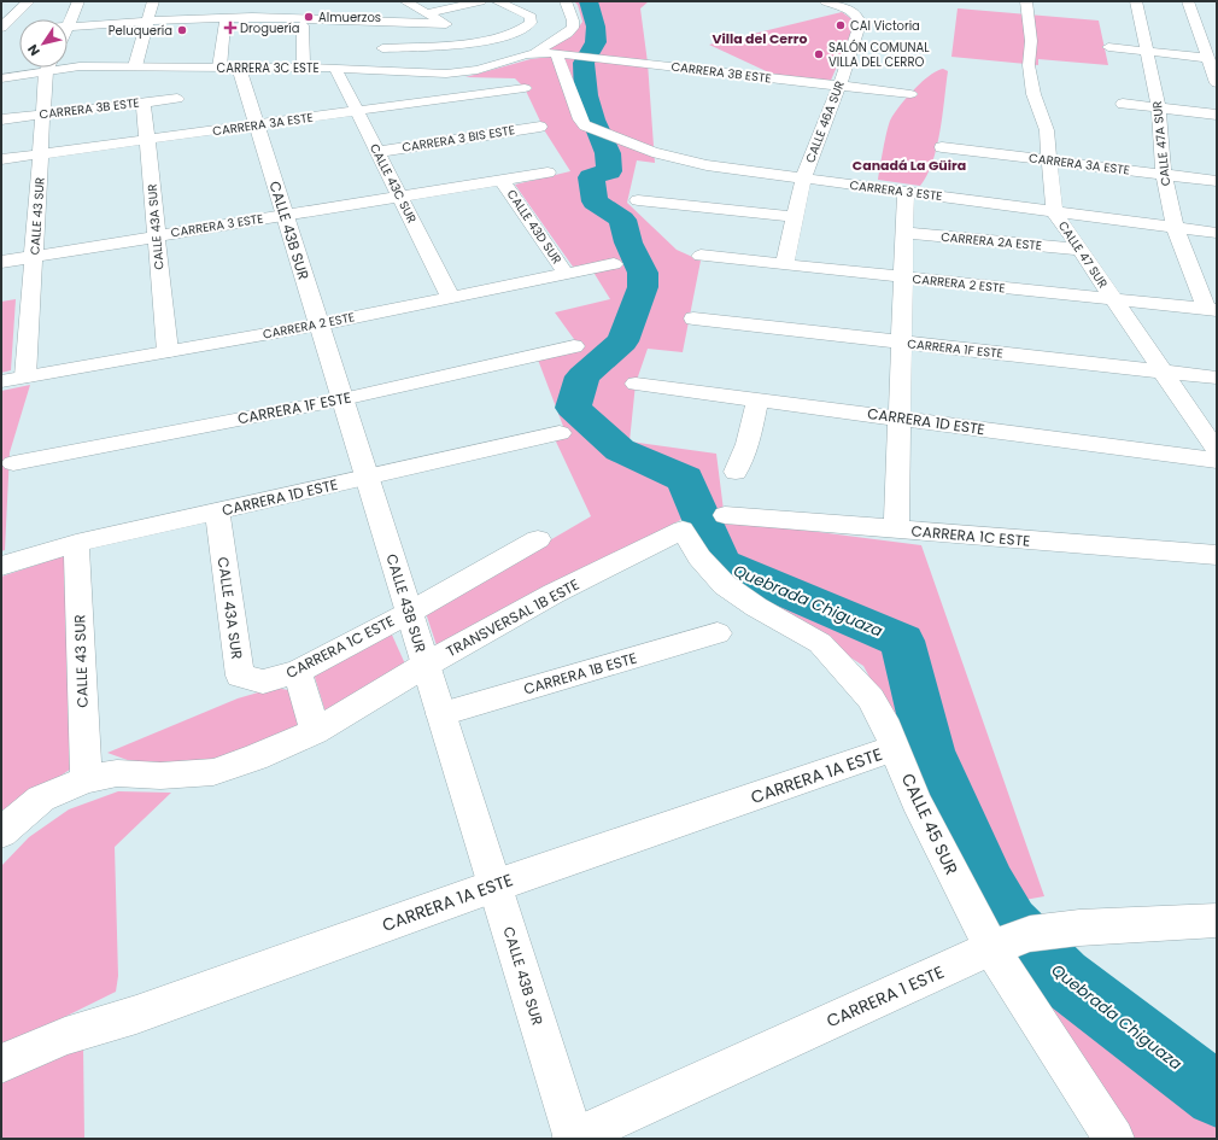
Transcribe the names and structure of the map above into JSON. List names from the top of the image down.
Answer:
{
  "streets": {
    "street": [
      "CARRERA 3C ESTE",
      "CARRERA 3B ESTE",
      "CALLE 46A SUR",
      "CARRERA 3A ESTE",
      "CARRERA 3 BIS ESTE",
      "CALLE 47A SUR",
      "CALLE 43C SUR",
      "CARRERA 3 ESTE",
      "CALLE 43 SUR",
      "CALLE 43A SUR",
      "CALLE 43D SUR",
      "CALLE 43B SUR",
      "CARRERA 2A ESTE",
      "CALLE 47 SUR",
      "CARRERA 2 ESTE",
      "CARRERA 1F ESTE",
      "CARRERA 1D ESTE",
      "CARRERA 1C ESTE",
      "TRANSVERSAL 1B ESTE",
      "CARRERA 1B ESTE",
      "CARRERA 1A ESTE",
      "CALLE 45 SUR",
      "CARRERA 1 ESTE"
    ]
  },
  "crossings": [
    ["CARRERA 3C ESTE", "CARRERA 3B ESTE"],
    ["CARRERA 3C ESTE", "CALLE 43C SUR"],
    ["CARRERA 3C ESTE", "CALLE 43B SUR"],
    ["CARRERA 3B ESTE", "CALLE 46A SUR"],
    ["CARRERA 3B ESTE", "CARRERA 3 ESTE"],
    ["CARRERA 3B ESTE", "CALLE 43 SUR"],
    ["CARRERA 3B ESTE", "CALLE 43A SUR"],
    ["CALLE 46A SUR", "CARRERA 3 ESTE"],
    ["CALLE 46A SUR", "CARRERA 2 ESTE"],
    ["CARRERA 3A ESTE", "CALLE 47A SUR"],
    ["CARRERA 3A ESTE", "CALLE 43C SUR"],
    ["CARRERA 3A ESTE", "CALLE 43 SUR"],
    ["CARRERA 3A ESTE", "CALLE 43A SUR"],
    ["CARRERA 3A ESTE", "CALLE 43B SUR"],
    ["CARRERA 3A ESTE", "CALLE 47 SUR"],
    ["CARRERA 3 BIS ESTE", "CALLE 43C SUR"],
    ["CALLE 47A SUR", "CARRERA 3 ESTE"],
    ["CALLE 47A SUR", "CARRERA 2 ESTE"],
    ["CALLE 43C SUR", "CARRERA 3 ESTE"],
    ["CALLE 43C SUR", "CARRERA 2 ESTE"],
    ["CARRERA 3 ESTE", "CALLE 43 SUR"],
    ["CARRERA 3 ESTE", "CALLE 43A SUR"],
    ["CARRERA 3 ESTE", "CALLE 43D SUR"],
    ["CARRERA 3 ESTE", "CALLE 43B SUR"],
    ["CARRERA 3 ESTE", "CALLE 47 SUR"],
    ["CALLE 43 SUR", "CARRERA 2 ESTE"],
    ["CALLE 43 SUR", "CARRERA 1D ESTE"],
    ["CALLE 43 SUR", "TRANSVERSAL 1B ESTE"],
    ["CALLE 43A SUR", "CARRERA 2 ESTE"],
    ["CALLE 43A SUR", "CARRERA 1D ESTE"],
    ["CALLE 43A SUR", "CARRERA 1C ESTE"],
    ["CALLE 43D SUR", "CARRERA 2 ESTE"],
    ["CALLE 43B SUR", "CARRERA 2 ESTE"],
    ["CALLE 43B SUR", "CARRERA 1F ESTE"],
    ["CALLE 43B SUR", "CARRERA 1D ESTE"],
    ["CALLE 43B SUR", "CARRERA 1C ESTE"],
    ["CALLE 43B SUR", "TRANSVERSAL 1B ESTE"],
    ["CALLE 43B SUR", "CARRERA 1B ESTE"],
    ["CALLE 43B SUR", "CARRERA 1A ESTE"],
    ["CALLE 43B SUR", "CARRERA 1 ESTE"],
    ["CARRERA 2A ESTE", "CALLE 47 SUR"],
    ["CALLE 47 SUR", "CARRERA 2 ESTE"],
    ["CALLE 47 SUR", "CARRERA 1F ESTE"],
    ["TRANSVERSAL 1B ESTE", "CALLE 45 SUR"],
    ["CARRERA 1A ESTE", "CALLE 45 SUR"],
    ["CALLE 45 SUR", "CARRERA 1 ESTE"]
  ],
  "districts": ["Villa del Cerro", "Canadá La Güira"],
  "water": ["Quebrada Chiguaza"],
  "places": {
    "other": [
      "Almuerzos",
      "CAI Victoria",
      "Peluquería",
      "SALÓN COMUNAL VILLA DEL CERRO"
    ],
    "health": ["Droguería"]
  },
  "north": "bottom left"
}
